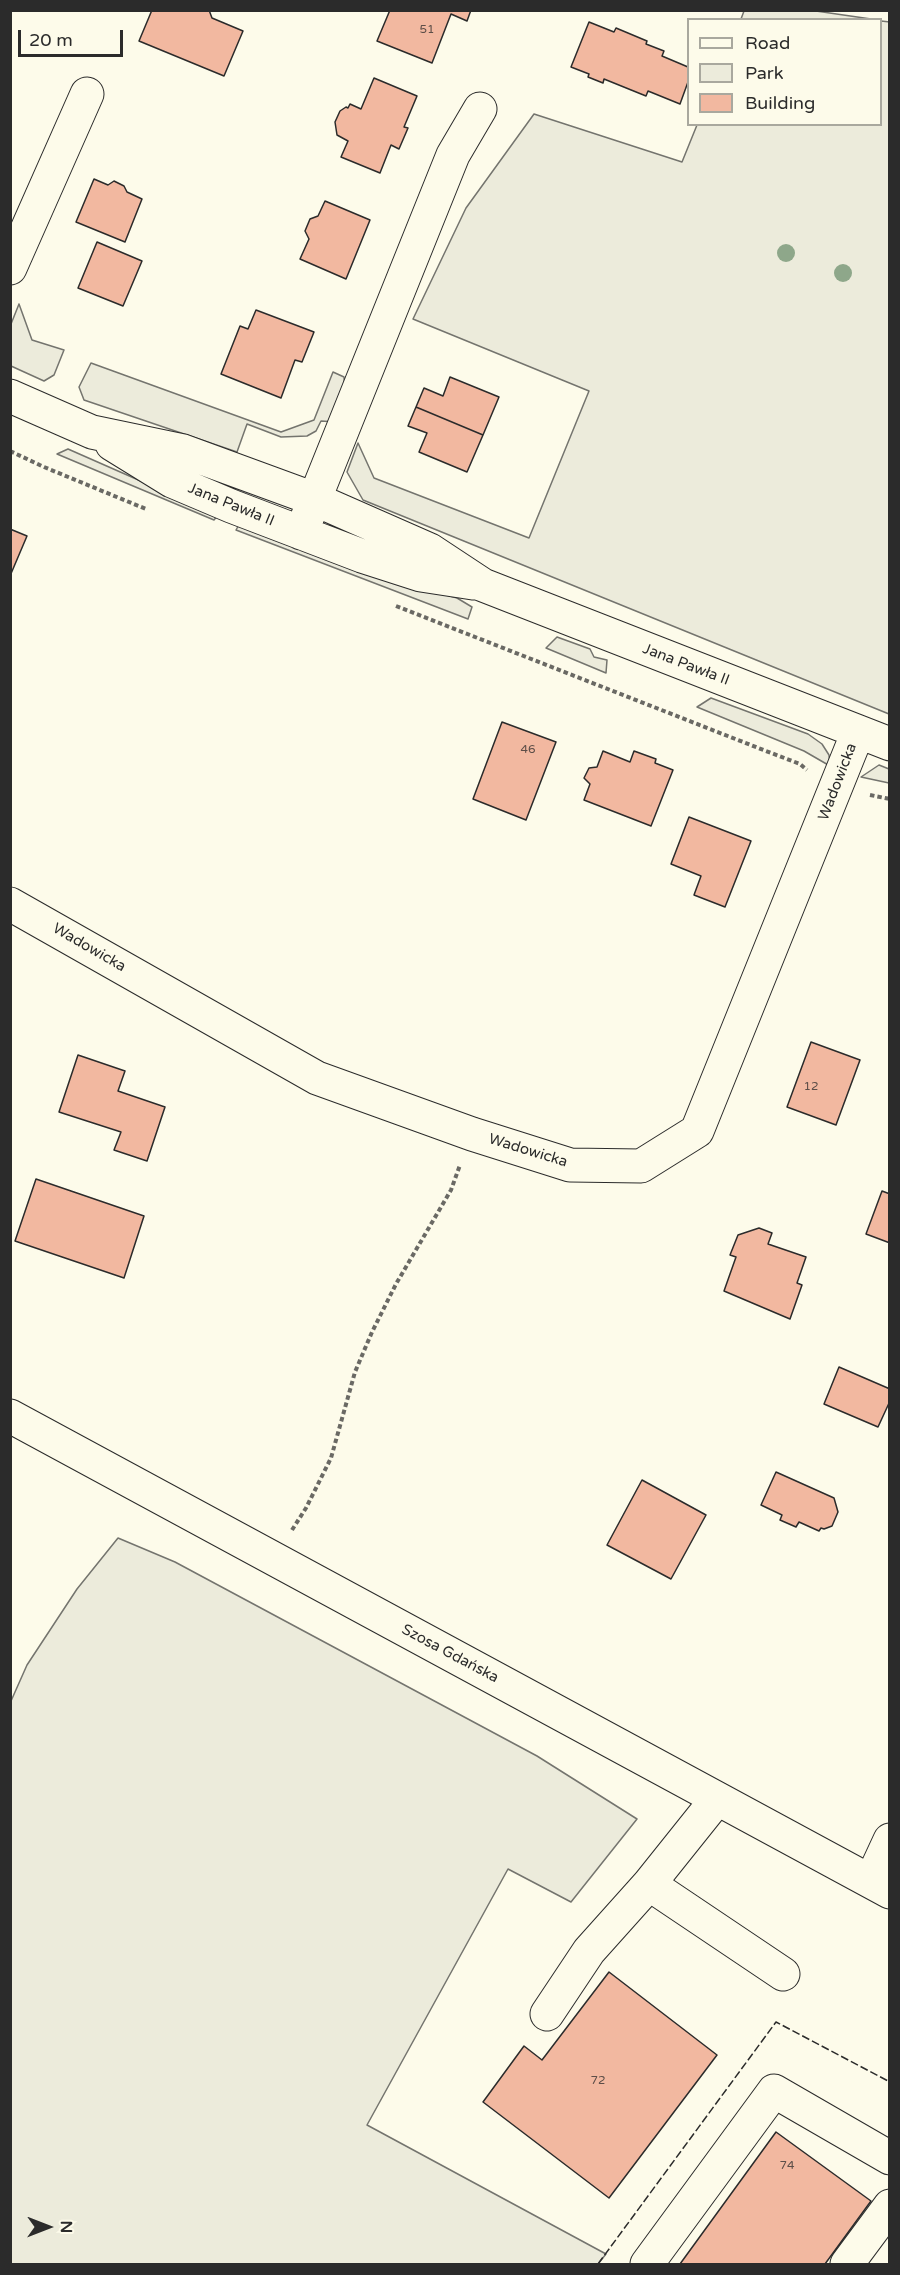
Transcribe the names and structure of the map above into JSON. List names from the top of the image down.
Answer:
{
  "streets": {
    "street": ["Jana Pawła II", "Wadowicka", "Szosa Gdańska"]
  },
  "crossings": [
    ["Jana Pawła II", "Wadowicka"]
  ],
  "house_numbers": [
    "51",
    "46",
    "12",
    "72",
    "74"
  ],
  "legend": ["Road", "Park", "Building"],
  "scale_bar": "20 m",
  "north": "right"
}
